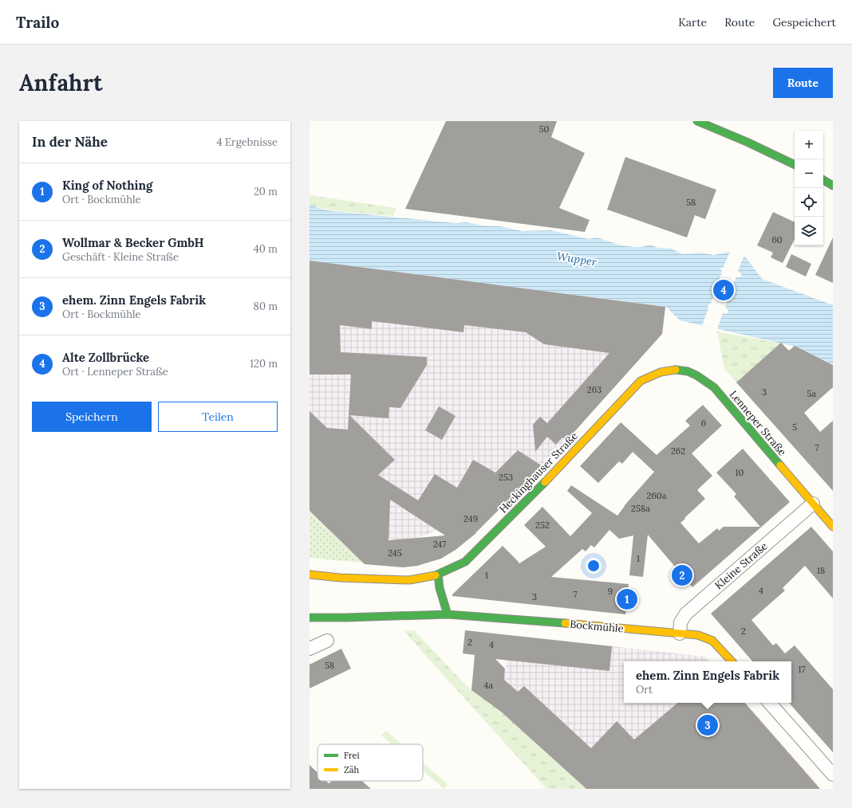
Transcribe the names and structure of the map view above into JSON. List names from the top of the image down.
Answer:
{
  "streets": {
    "main road": ["Lenneper Straße", "Heckinghauser Straße", "Bockmühle"],
    "street": ["Kleine Straße"]
  },
  "crossings": [
    ["Lenneper Straße", "Heckinghauser Straße"],
    ["Lenneper Straße", "Kleine Straße"],
    ["Kleine Straße", "Bockmühle"]
  ],
  "water": ["Wupper"],
  "house_numbers": [
    "50",
    "58",
    "60",
    "263",
    "3",
    "5a",
    "6",
    "5",
    "7",
    "262",
    "10",
    "253",
    "260a",
    "258a",
    "249",
    "252",
    "247",
    "245",
    "1",
    "18",
    "1",
    "4",
    "9",
    "7",
    "3",
    "2",
    "2",
    "4",
    "58",
    "17",
    "4a"
  ],
  "legend": ["Frei", "Zäh"],
  "page": {
    "header": "Trailo",
    "nav": ["Karte", "Route", "Gespeichert"],
    "buttons": [
      "Route",
      ["Speichern", "Teilen"]
    ],
    "title": "Anfahrt",
    "heading": ["In der Nähe", "4 Ergebnisse"],
    "map_buttons": ["+", "−"],
    "list": [
      {
        "mark": "1",
        "name": "King of Nothing",
        "note": "Ort · Bockmühle",
        "value": "20 m"
      },
      {
        "mark": "2",
        "name": "Wollmar & Becker GmbH",
        "note": "Geschäft · Kleine Straße",
        "value": "40 m"
      },
      {
        "mark": "3",
        "name": "ehem. Zinn Engels Fabrik",
        "note": "Ort · Bockmühle",
        "value": "80 m"
      },
      {
        "mark": "4",
        "name": "Alte Zollbrücke",
        "note": "Ort · Lenneper Straße",
        "value": "120 m"
      }
    ],
    "pins": [
      "4",
      "2",
      "1",
      "3"
    ],
    "popup": ["ehem. Zinn Engels Fabrik", "Ort"]
  }
}
